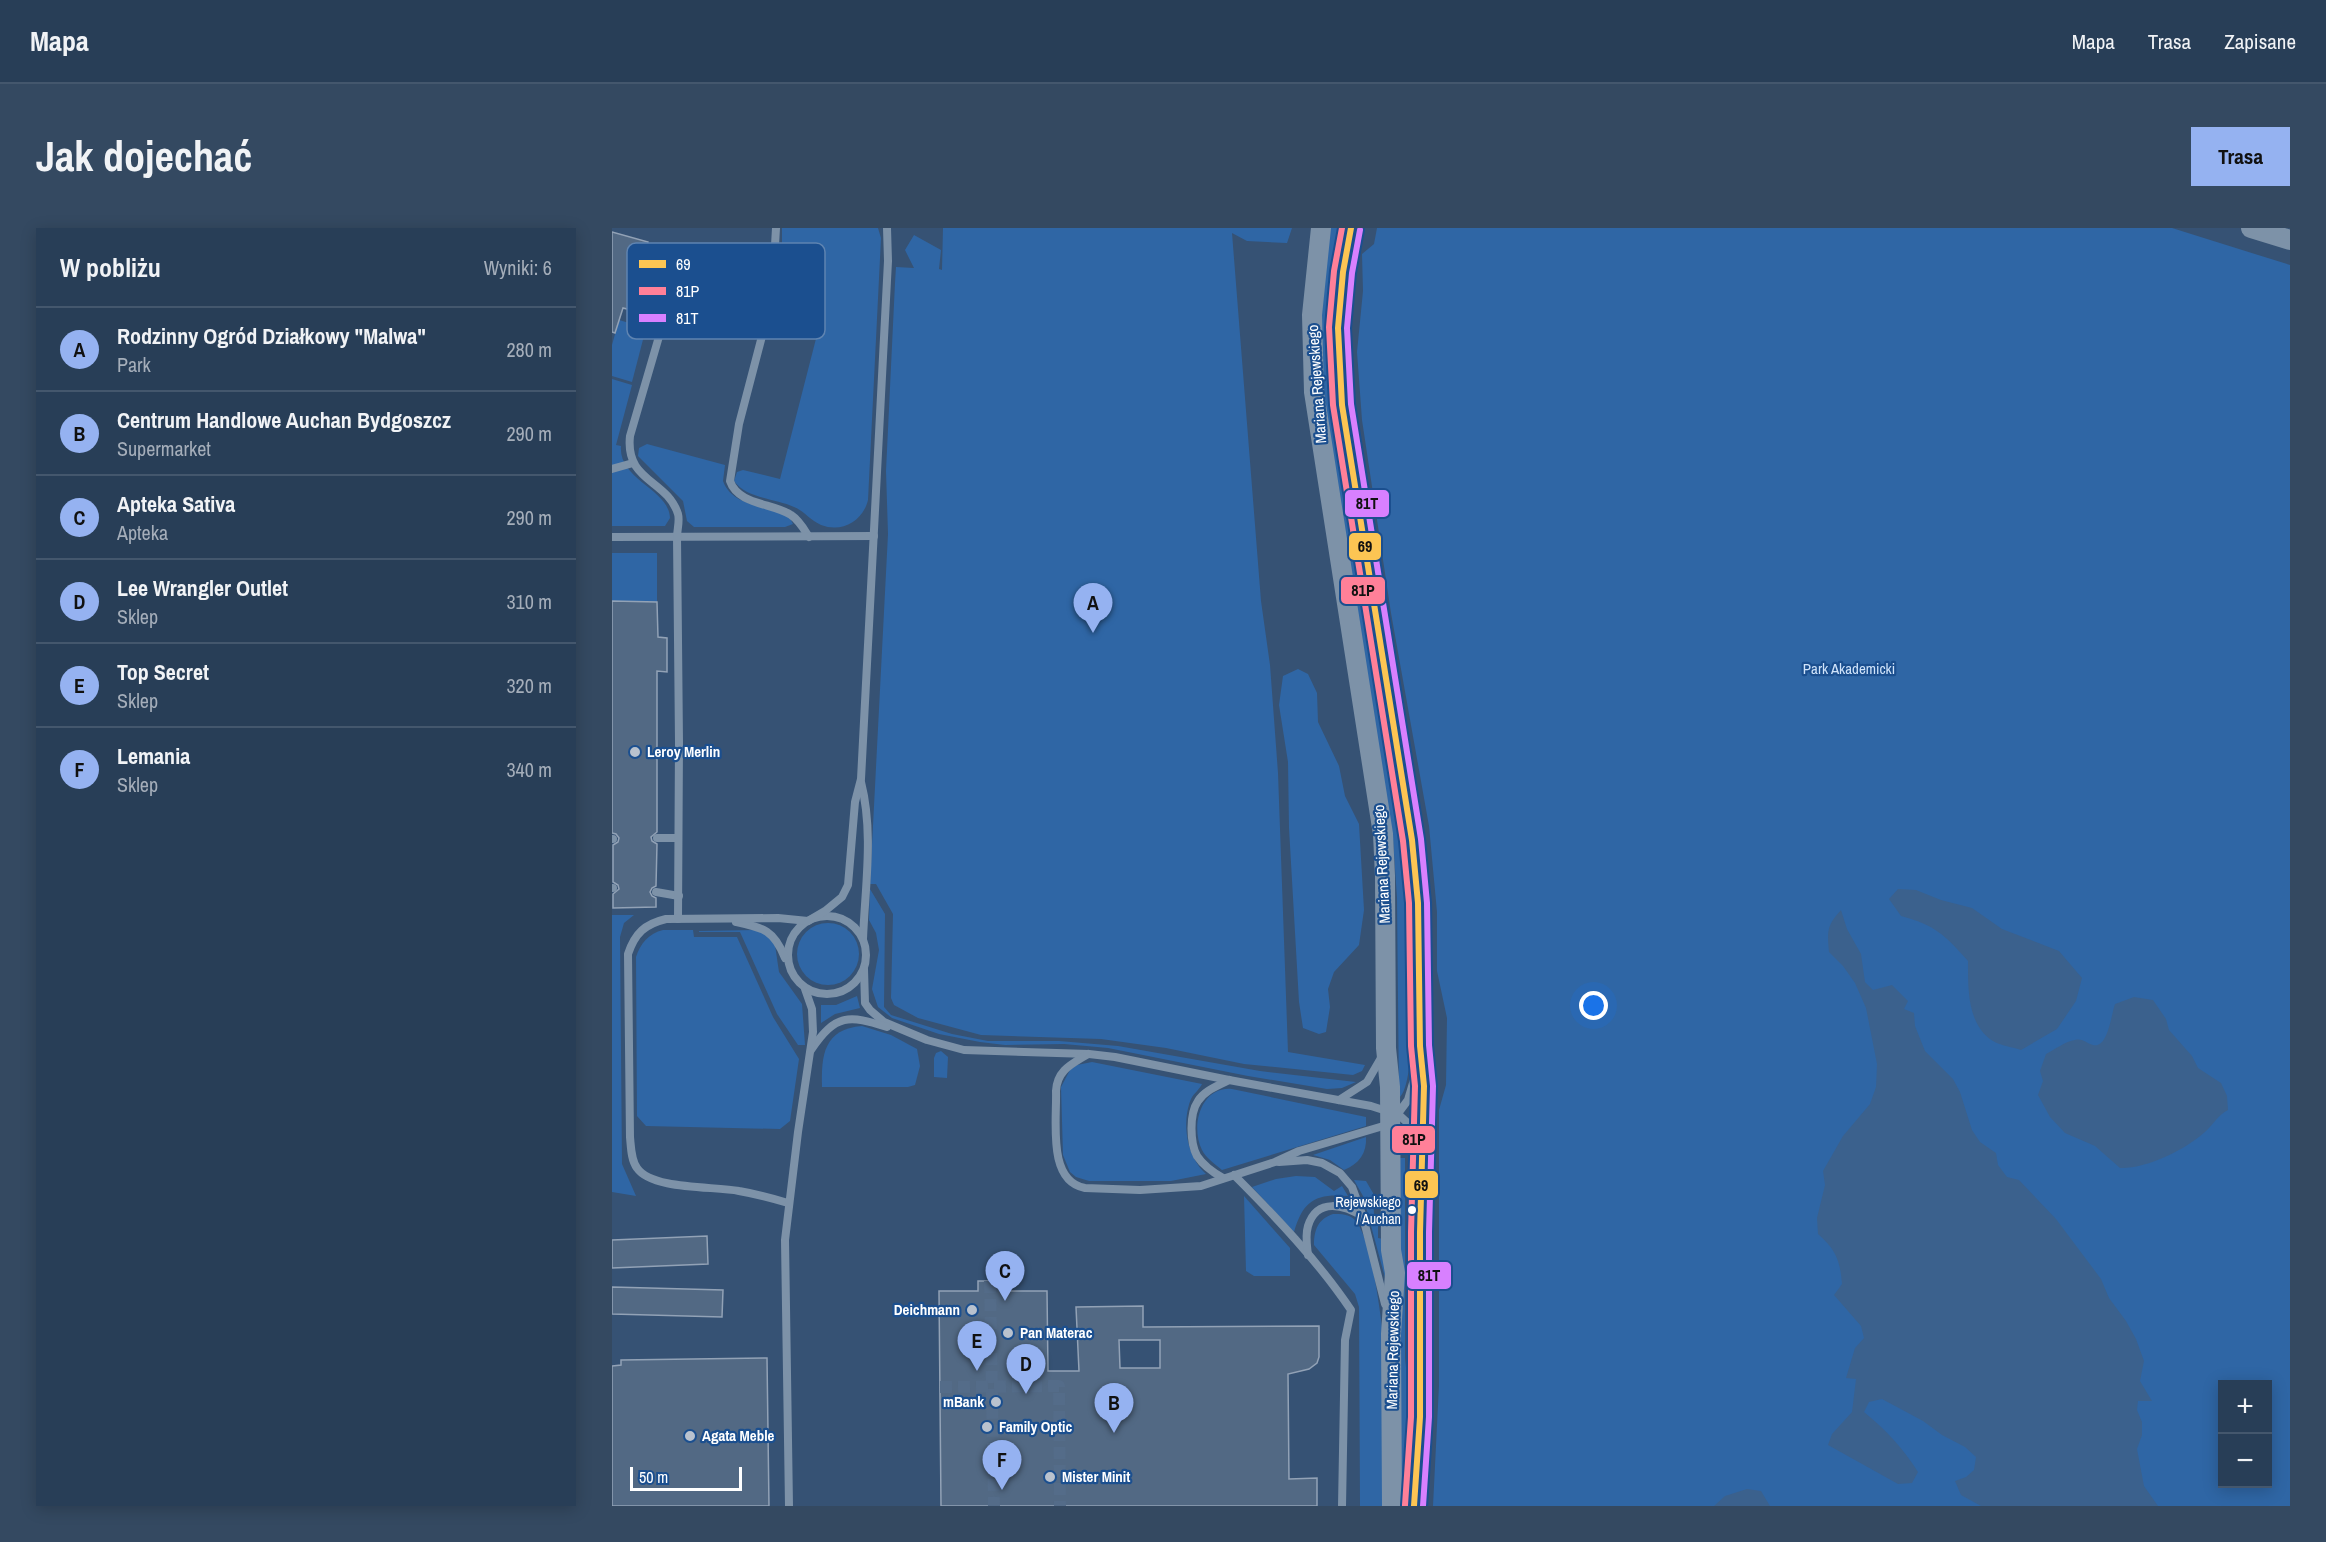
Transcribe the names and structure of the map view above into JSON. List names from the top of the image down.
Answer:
{
  "streets": {
    "street": ["Mariana Rejewskiego"]
  },
  "parks": ["Park Akademicki"],
  "places": [
    "Leroy Merlin",
    "Rejewskiego / Auchan",
    "Deichmann",
    "Pan Materac",
    "mBank",
    "Family Optic",
    "Agata Meble",
    "Mister Minit"
  ],
  "lines": ["transit line 69", "transit line 81P", "transit line 81T"],
  "legend": ["69", "81P", "81T"],
  "scale_bar": "50 m",
  "page": {
    "header": "Mapa",
    "nav": ["Mapa", "Trasa", "Zapisane"],
    "buttons": "Trasa",
    "title": "Jak dojechać",
    "heading": ["W pobliżu", "Wyniki: 6"],
    "list": [
      {
        "mark": "A",
        "name": "Rodzinny Ogród Działkowy \"Malwa\"",
        "note": "Park",
        "value": "280 m"
      },
      {
        "mark": "B",
        "name": "Centrum Handlowe Auchan Bydgoszcz",
        "note": "Supermarket",
        "value": "290 m"
      },
      {
        "mark": "C",
        "name": "Apteka Sativa",
        "note": "Apteka",
        "value": "290 m"
      },
      {
        "mark": "D",
        "name": "Lee Wrangler Outlet",
        "note": "Sklep",
        "value": "310 m"
      },
      {
        "mark": "E",
        "name": "Top Secret",
        "note": "Sklep",
        "value": "320 m"
      },
      {
        "mark": "F",
        "name": "Lemania",
        "note": "Sklep",
        "value": "340 m"
      }
    ],
    "pins": [
      "A",
      "C",
      "E",
      "D",
      "B",
      "F"
    ],
    "map_buttons": ["+", "−"],
    "scale": "50 m"
  }
}
